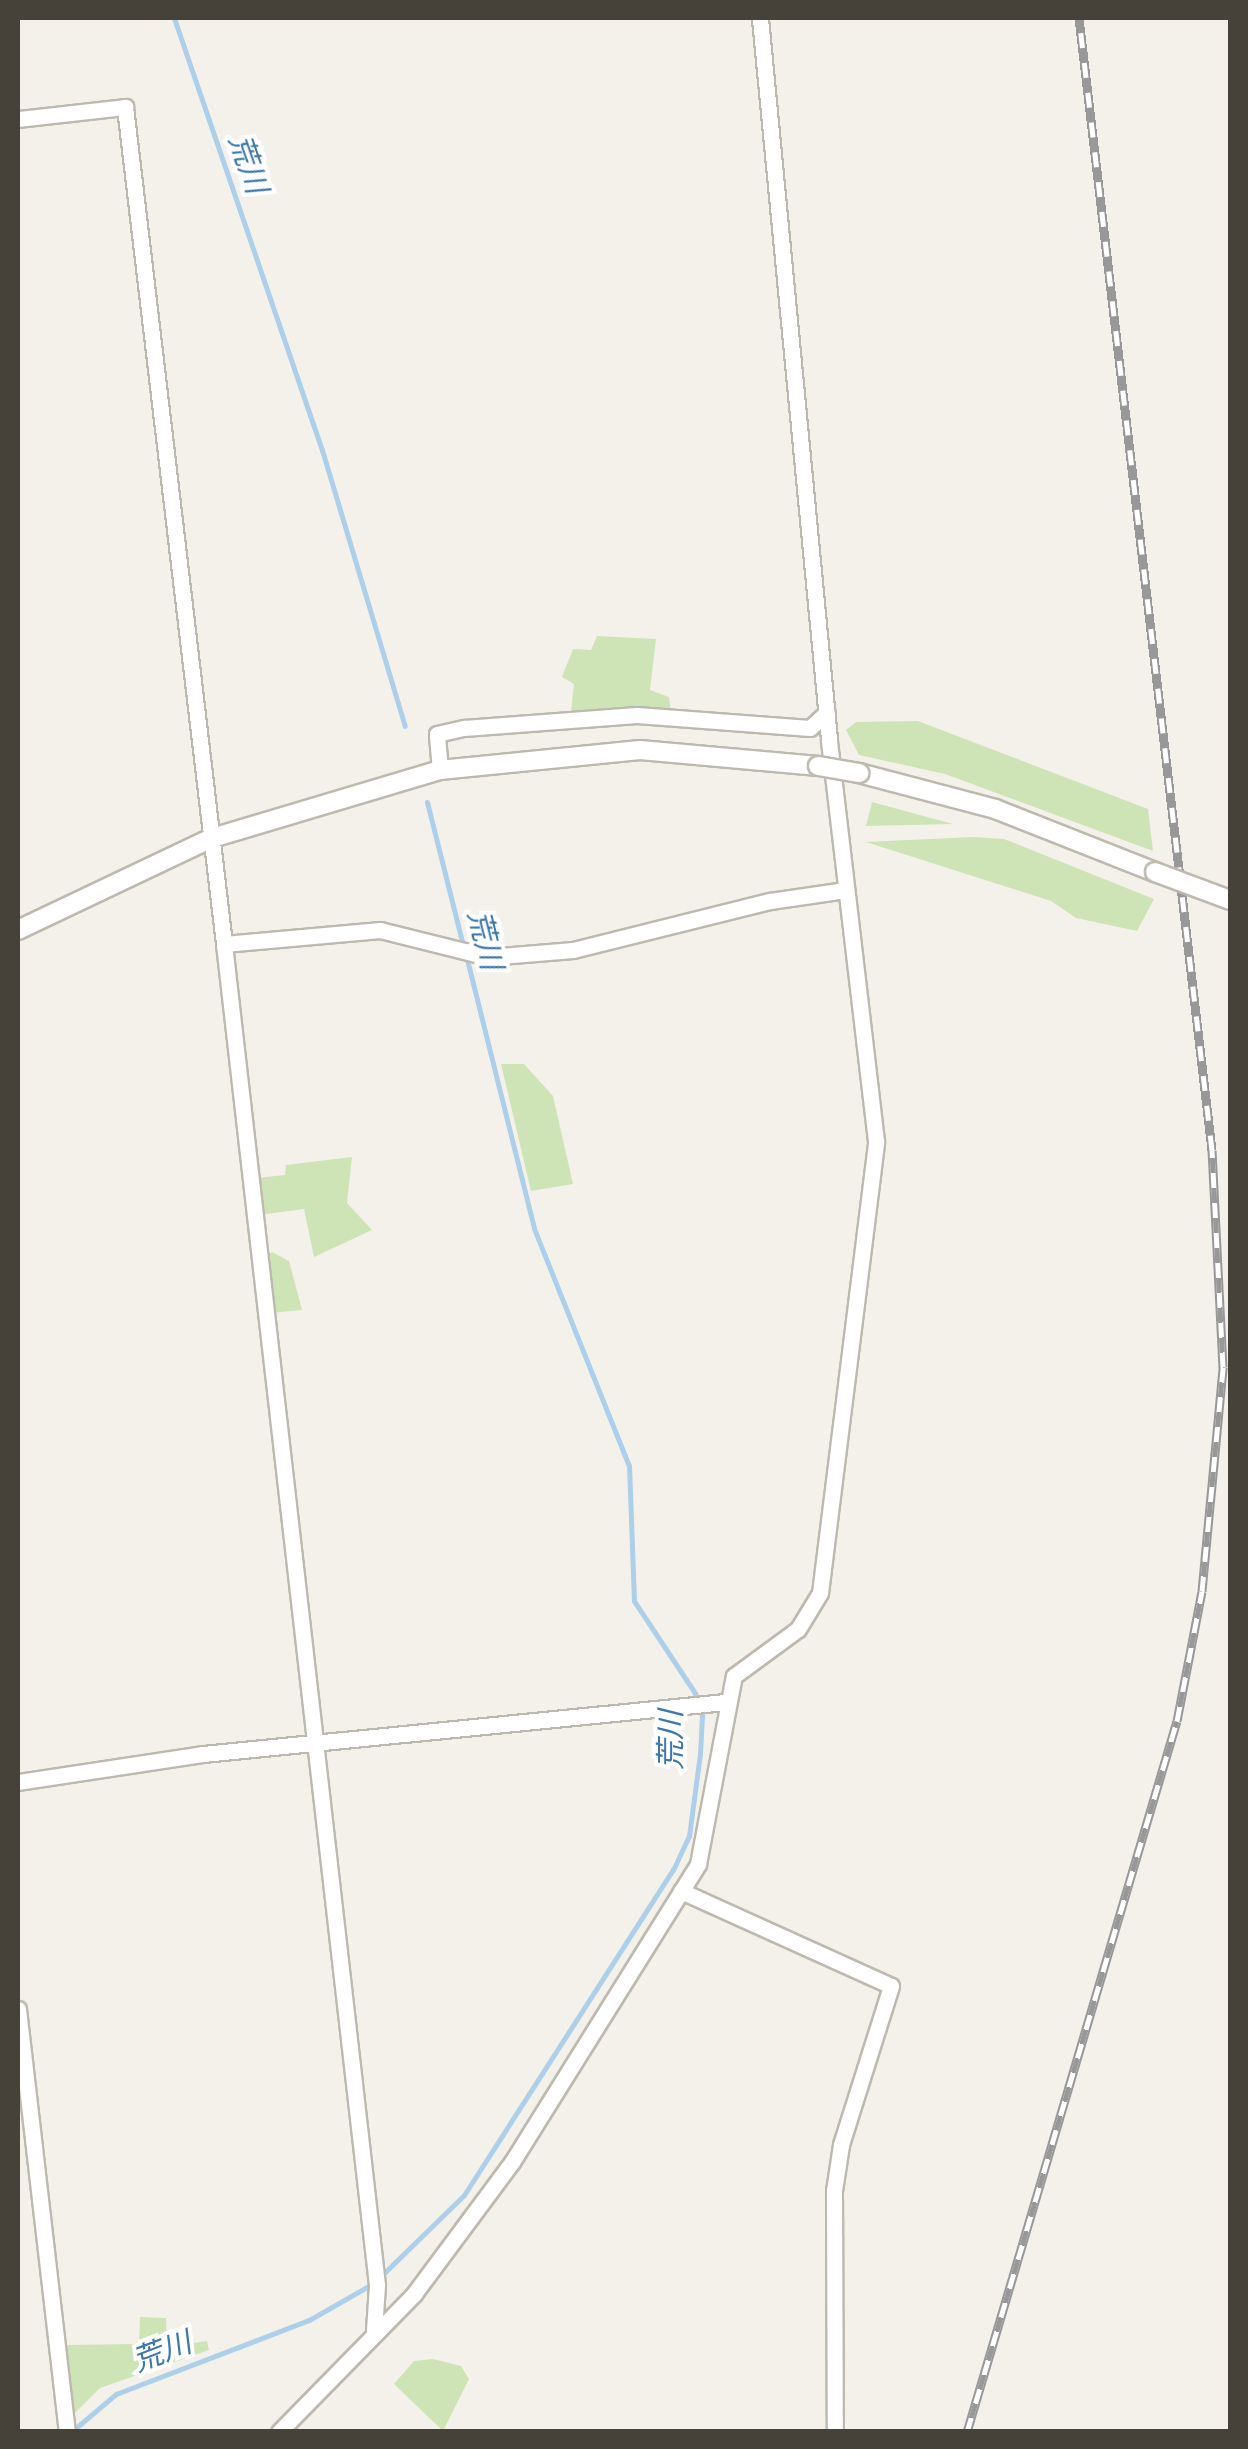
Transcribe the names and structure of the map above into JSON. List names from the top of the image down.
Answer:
{
  "water": ["荒川"]
}
